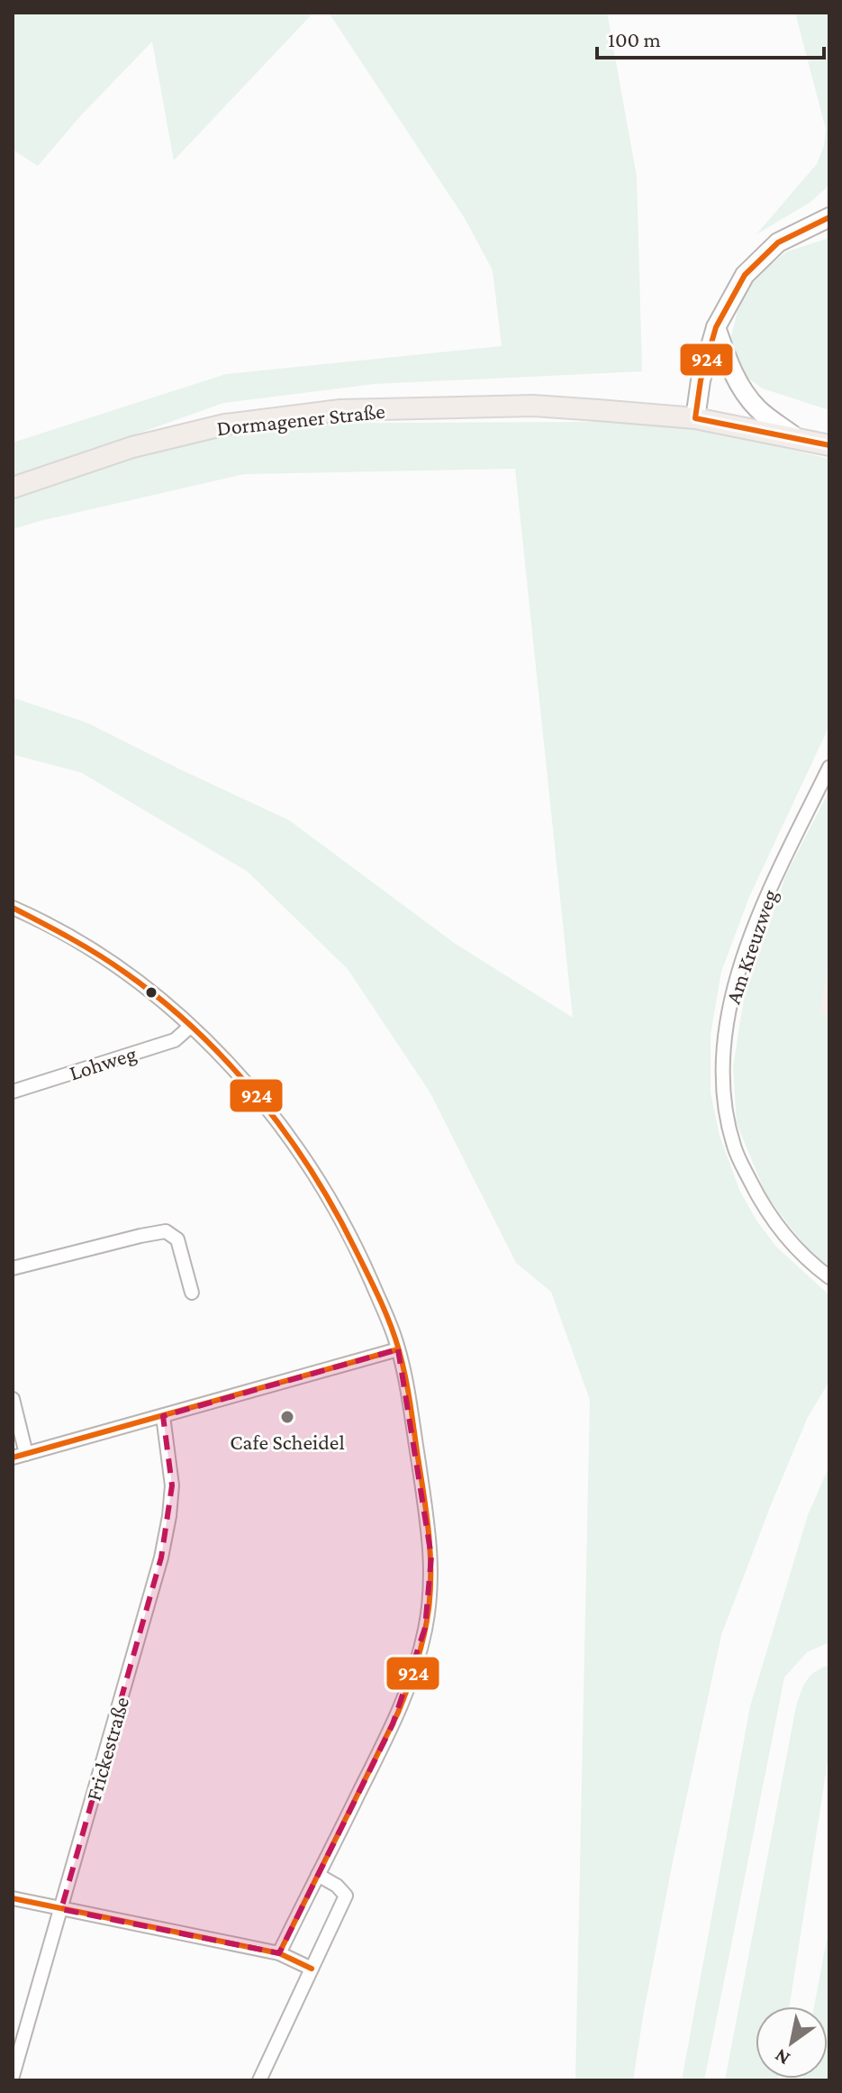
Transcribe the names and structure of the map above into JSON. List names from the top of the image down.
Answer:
{
  "streets": {
    "main road": ["Dormagener Straße"],
    "street": ["Am Kreuzweg", "Lohweg", "Frickestraße"]
  },
  "places": ["Cafe Scheidel"],
  "lines": ["transit line 924"],
  "scale_bar": "100 m",
  "north": "bottom left"
}
